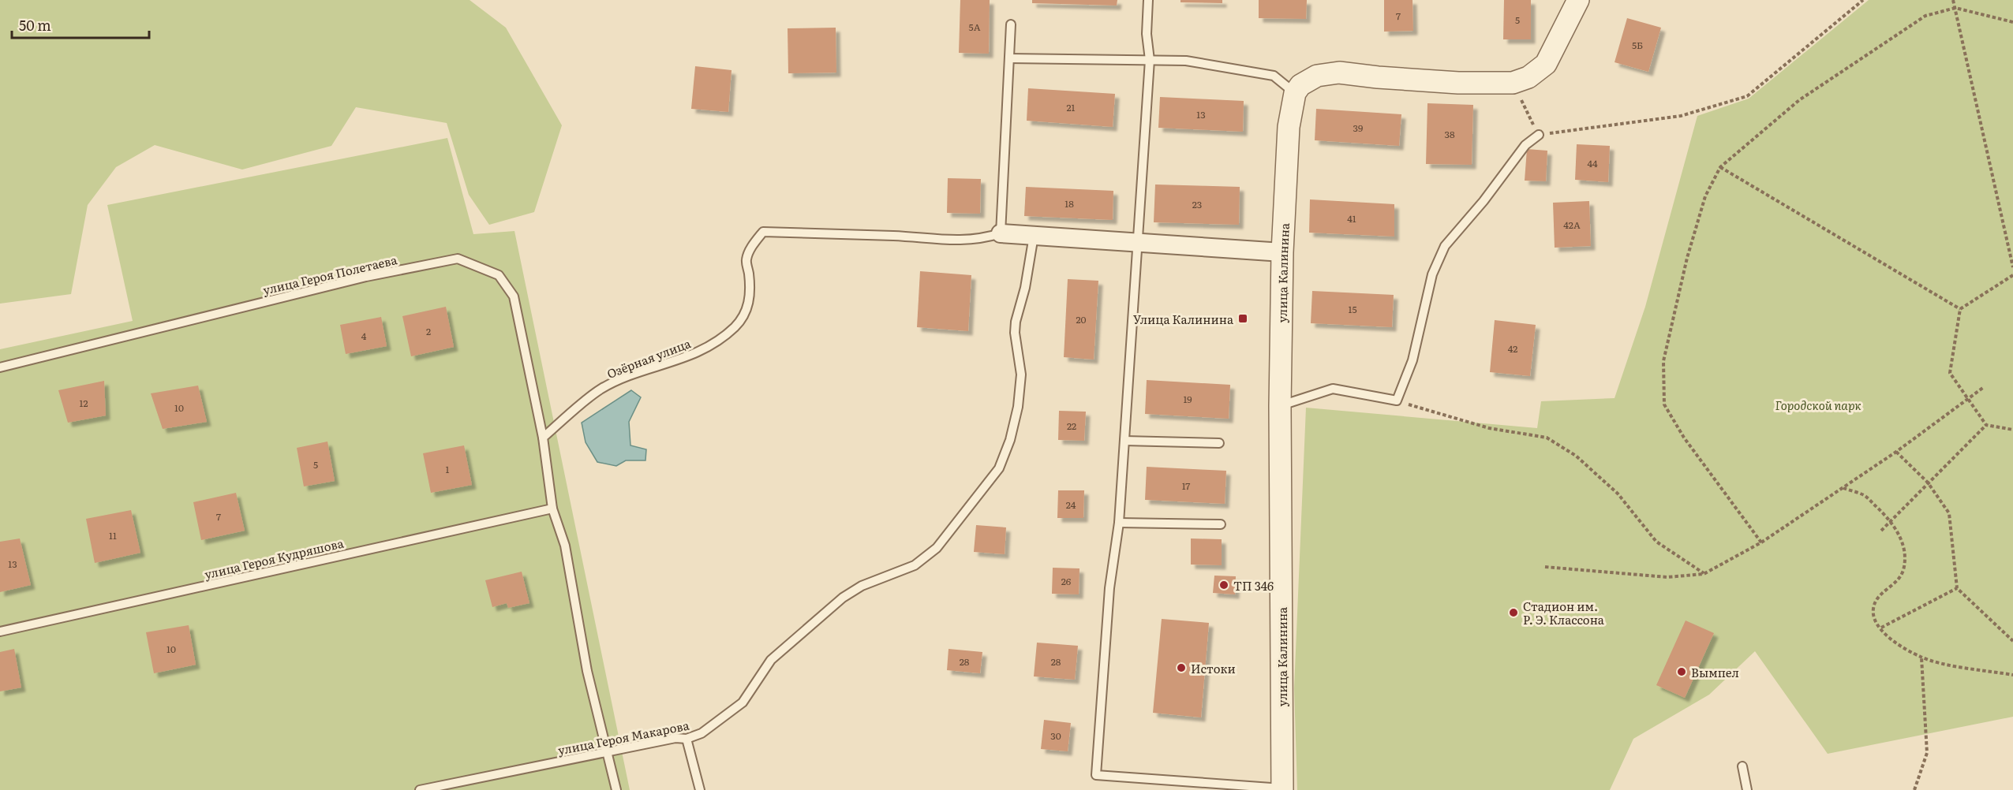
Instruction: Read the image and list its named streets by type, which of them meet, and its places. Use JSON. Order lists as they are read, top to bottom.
{
  "streets": {
    "street": ["улица Калинина"],
    "lane": [
      "улица Героя Полетаева",
      "Озёрная улица",
      "улица Героя Кудряшова",
      "улица Героя Макарова"
    ]
  },
  "crossings": [
    ["улица Героя Полетаева", "Озёрная улица"]
  ],
  "parks": ["Городской парк"],
  "places": {
    "transit": ["Улица Калинина"],
    "other": [
      "ТП 346",
      "Стадион им. Р. Э. Классона",
      "Истоки",
      "Вымпел"
    ]
  },
  "house_numbers": [
    "7",
    "5",
    "5А",
    "5Б",
    "21",
    "13",
    "39",
    "38",
    "44",
    "18",
    "23",
    "41",
    "42А",
    "15",
    "20",
    "2",
    "4",
    "42",
    "19",
    "12",
    "10",
    "22",
    "5",
    "1",
    "17",
    "24",
    "7",
    "11",
    "13",
    "26",
    "10",
    "28",
    "28",
    "30"
  ],
  "scale_bar": "50 m"
}
